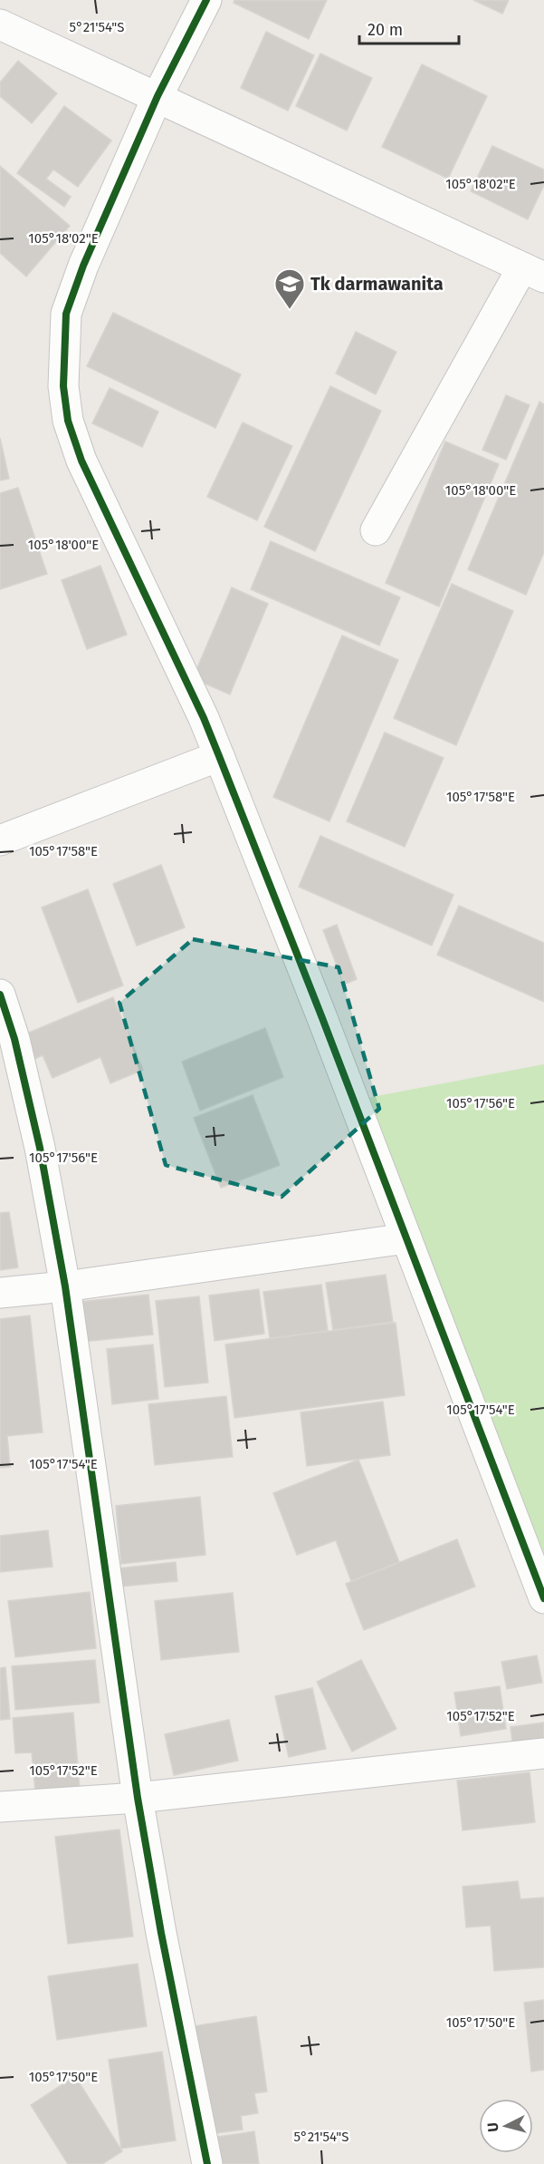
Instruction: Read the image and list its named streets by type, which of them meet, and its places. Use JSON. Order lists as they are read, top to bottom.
{
  "places": {
    "school or university": ["Tk darmawanita"]
  },
  "scale_bar": "20 m",
  "north": "left",
  "coordinates": [
    "5°21'54\"S",
    "105°18'02\"E",
    "105°18'00\"E",
    "105°17'58\"E",
    "105°17'56\"E",
    "105°17'54\"E",
    "105°17'52\"E",
    "105°17'50\"E"
  ]
}
